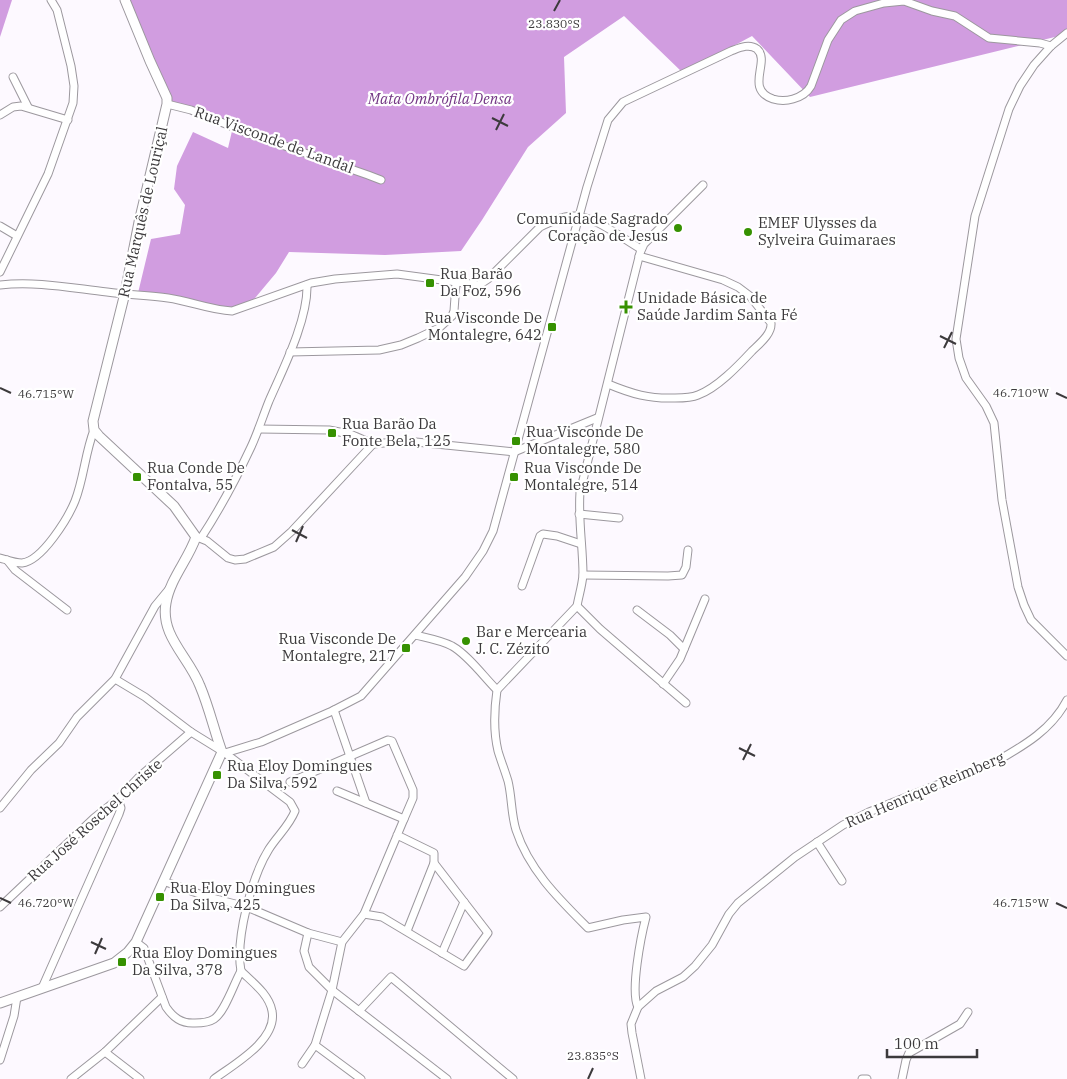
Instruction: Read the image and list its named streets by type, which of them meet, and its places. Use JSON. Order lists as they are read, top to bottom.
{
  "streets": {
    "main road": ["Rua Marquês de Louriçal"],
    "street": ["Rua Visconde de Landal", "Rua Henrique Reimberg", "Rua José Roschel Christe"]
  },
  "crossings": [
    ["Rua Visconde de Landal", "Rua Marquês de Louriçal"]
  ],
  "parks": ["Mata Ombrófila Densa"],
  "places": {
    "other": ["Comunidade Sagrado Coração de Jesus", "EMEF Ulysses da Sylveira Guimaraes", "Bar e Mercearia J. C. Zézito"],
    "transit": [
      "Rua Barão Da Foz, 596",
      "Rua Visconde De Montalegre, 642",
      "Rua Barão Da Fonte Bela, 125",
      "Rua Visconde De Montalegre, 580",
      "Rua Conde De Fontalva, 55",
      "Rua Visconde De Montalegre, 514",
      "Rua Visconde De Montalegre, 217",
      "Rua Eloy Domingues Da Silva, 592",
      "Rua Eloy Domingues Da Silva, 425",
      "Rua Eloy Domingues Da Silva, 378"
    ],
    "health": ["Unidade Básica de Saúde Jardim Santa Fé"]
  },
  "scale_bar": "100 m",
  "coordinates": [
    "23.830°S",
    "46.710°W",
    "46.715°W",
    "46.720°W",
    "23.835°S"
  ]
}
